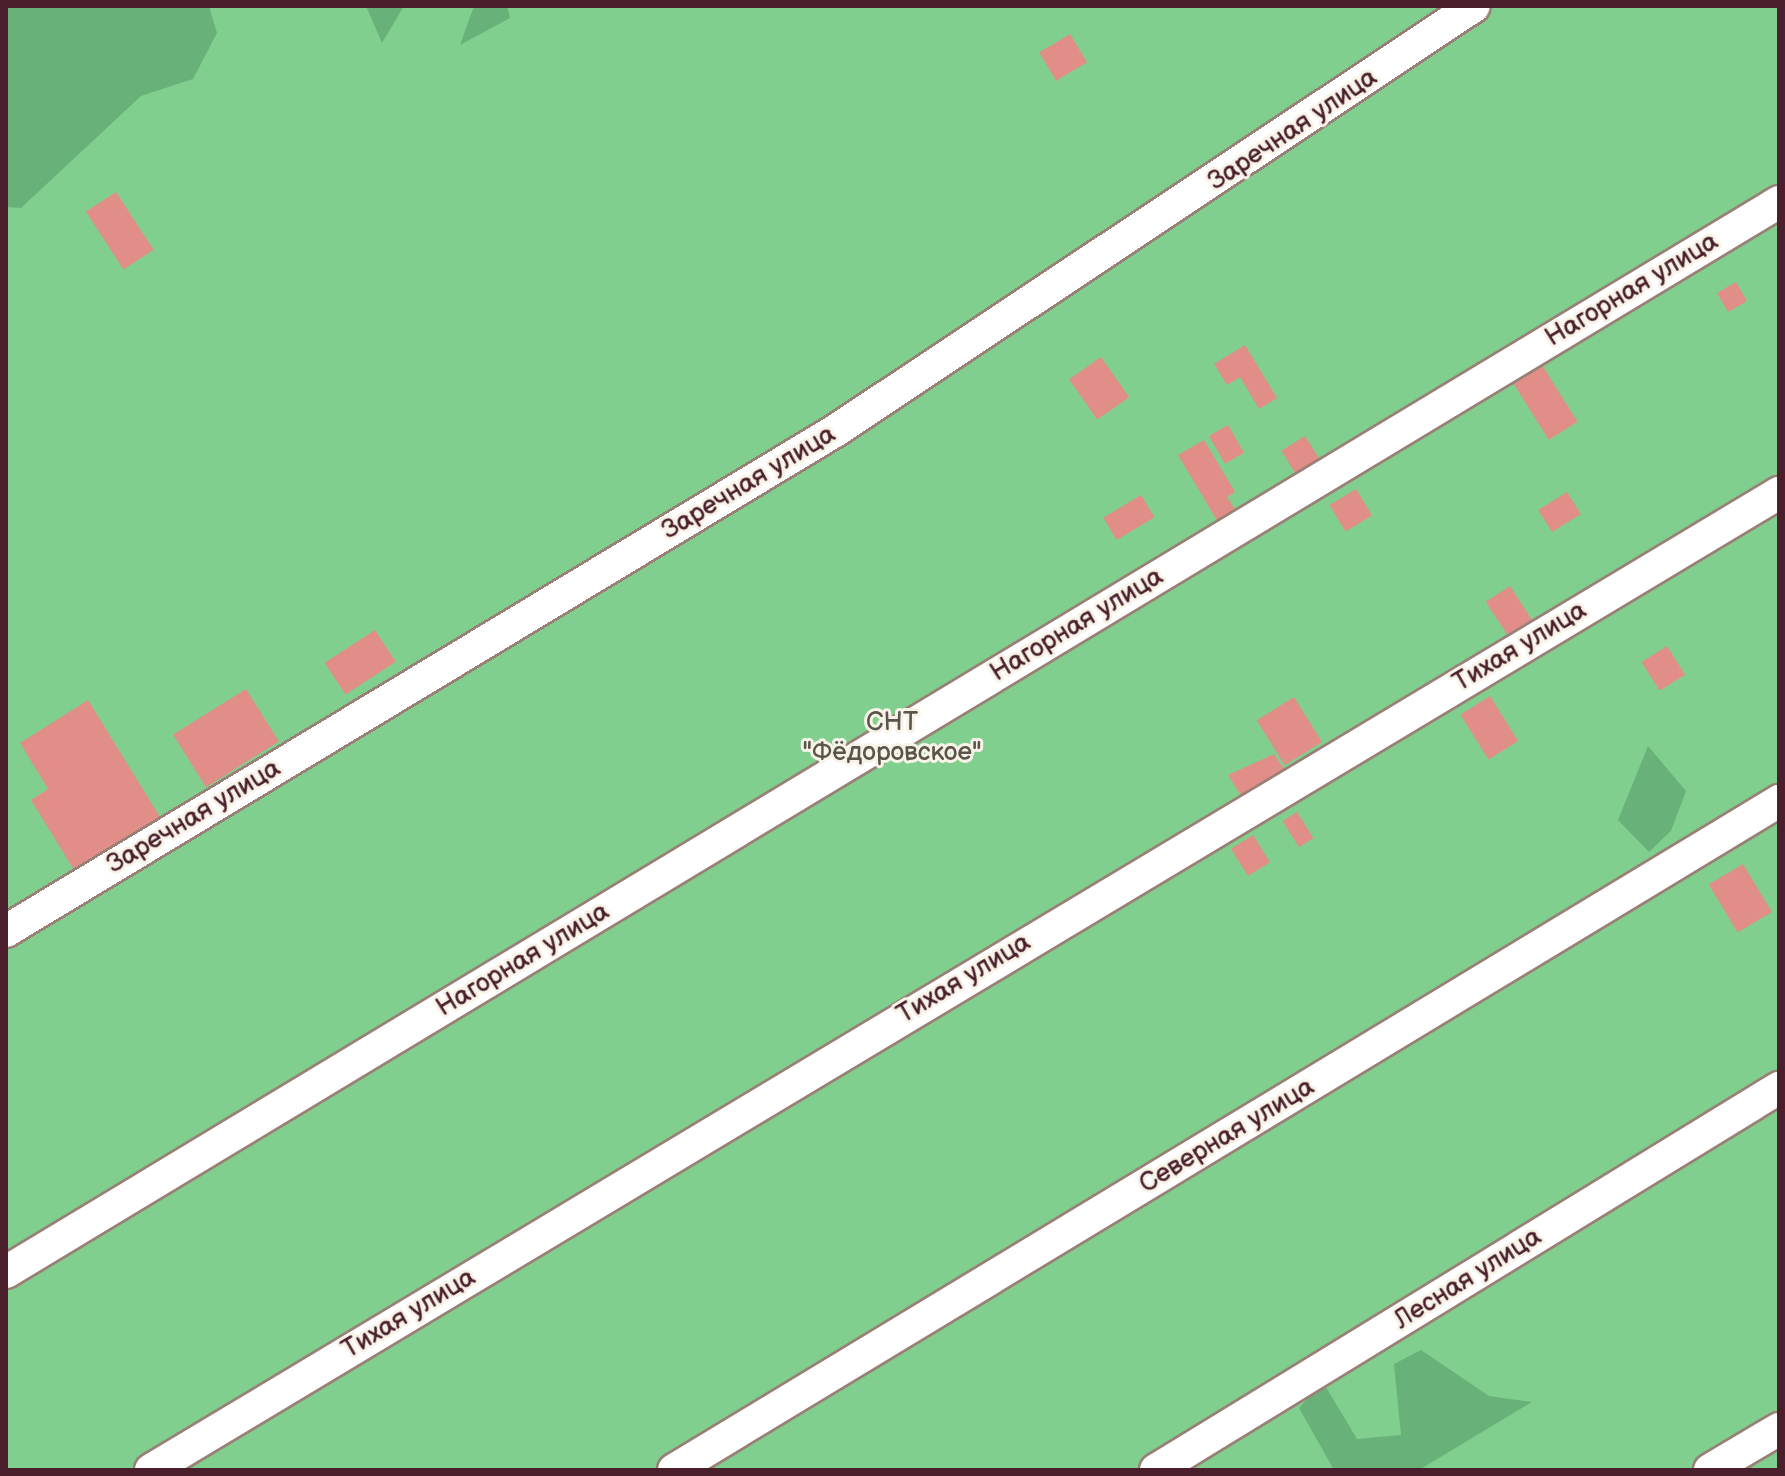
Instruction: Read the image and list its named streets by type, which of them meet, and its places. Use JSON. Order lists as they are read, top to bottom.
{
  "streets": {
    "street": [
      "Заречная улица",
      "Нагорная улица",
      "Тихая улица",
      "Северная улица",
      "Лесная улица"
    ]
  },
  "parks": ["СНТ \"Фёдоровское\""]
}
